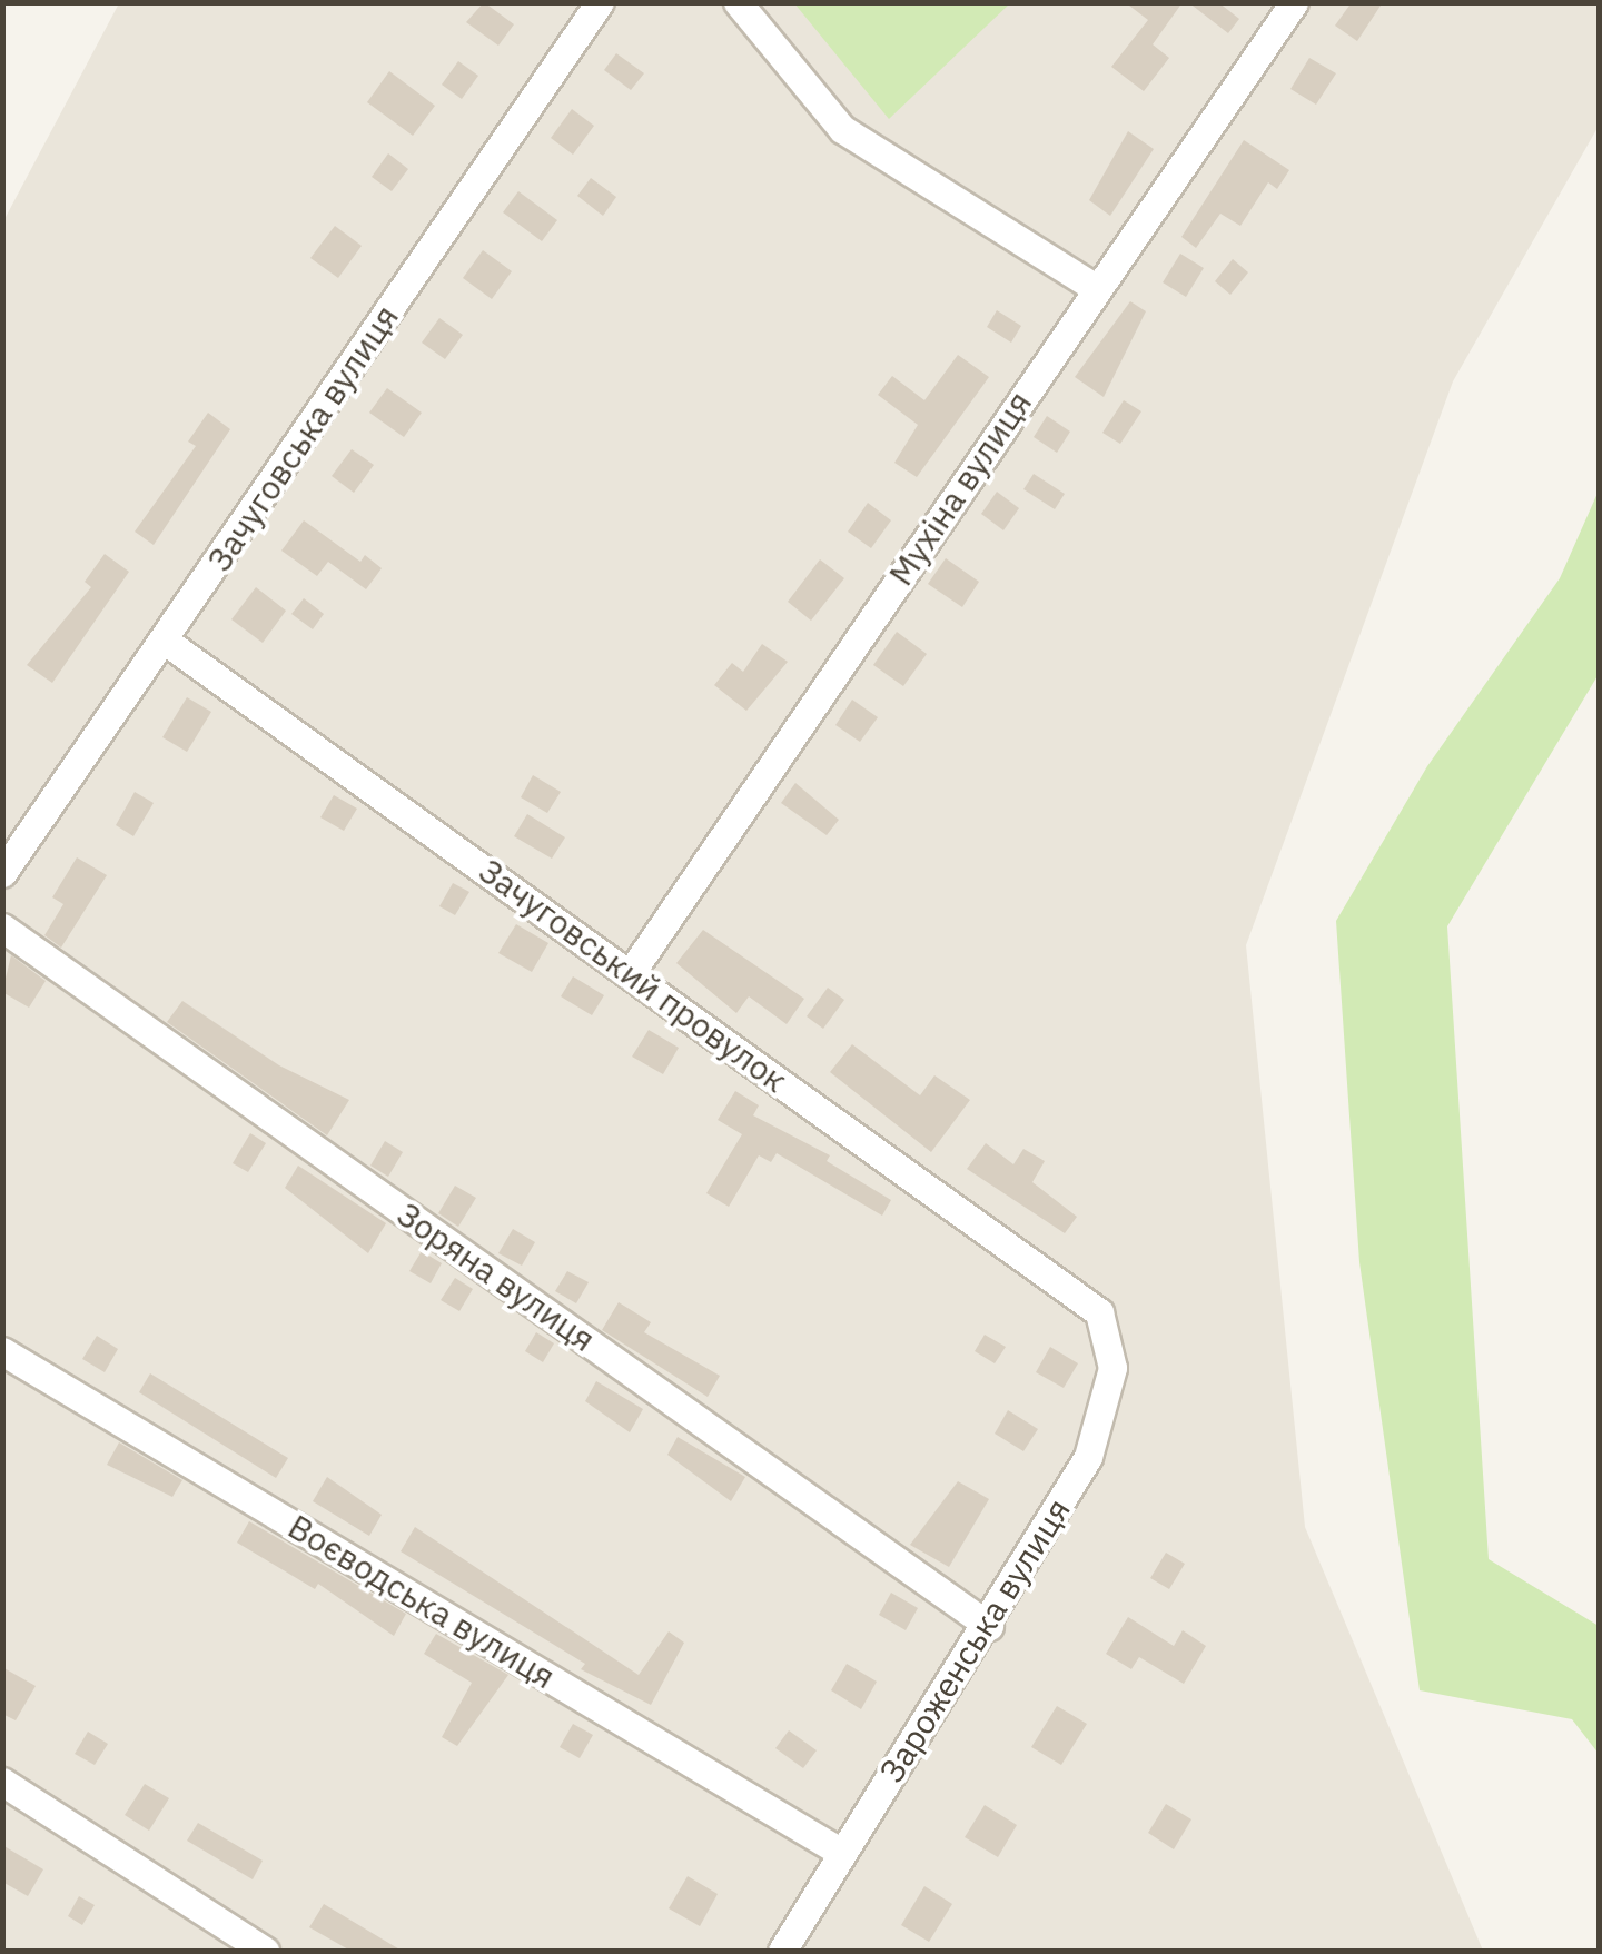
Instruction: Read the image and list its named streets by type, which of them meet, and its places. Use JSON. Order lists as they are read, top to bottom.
{
  "streets": {
    "street": [
      "Зачуговська вулиця",
      "Мухіна вулиця",
      "Зачуговський провулок",
      "Зоряна вулиця",
      "Воєводська вулиця",
      "Зароженська вулиця"
    ]
  },
  "crossings": [
    ["Зачуговська вулиця", "Зачуговський провулок"],
    ["Мухіна вулиця", "Зачуговський провулок"],
    ["Зачуговський провулок", "Зароженська вулиця"],
    ["Зоряна вулиця", "Зароженська вулиця"],
    ["Воєводська вулиця", "Зароженська вулиця"]
  ]
}
